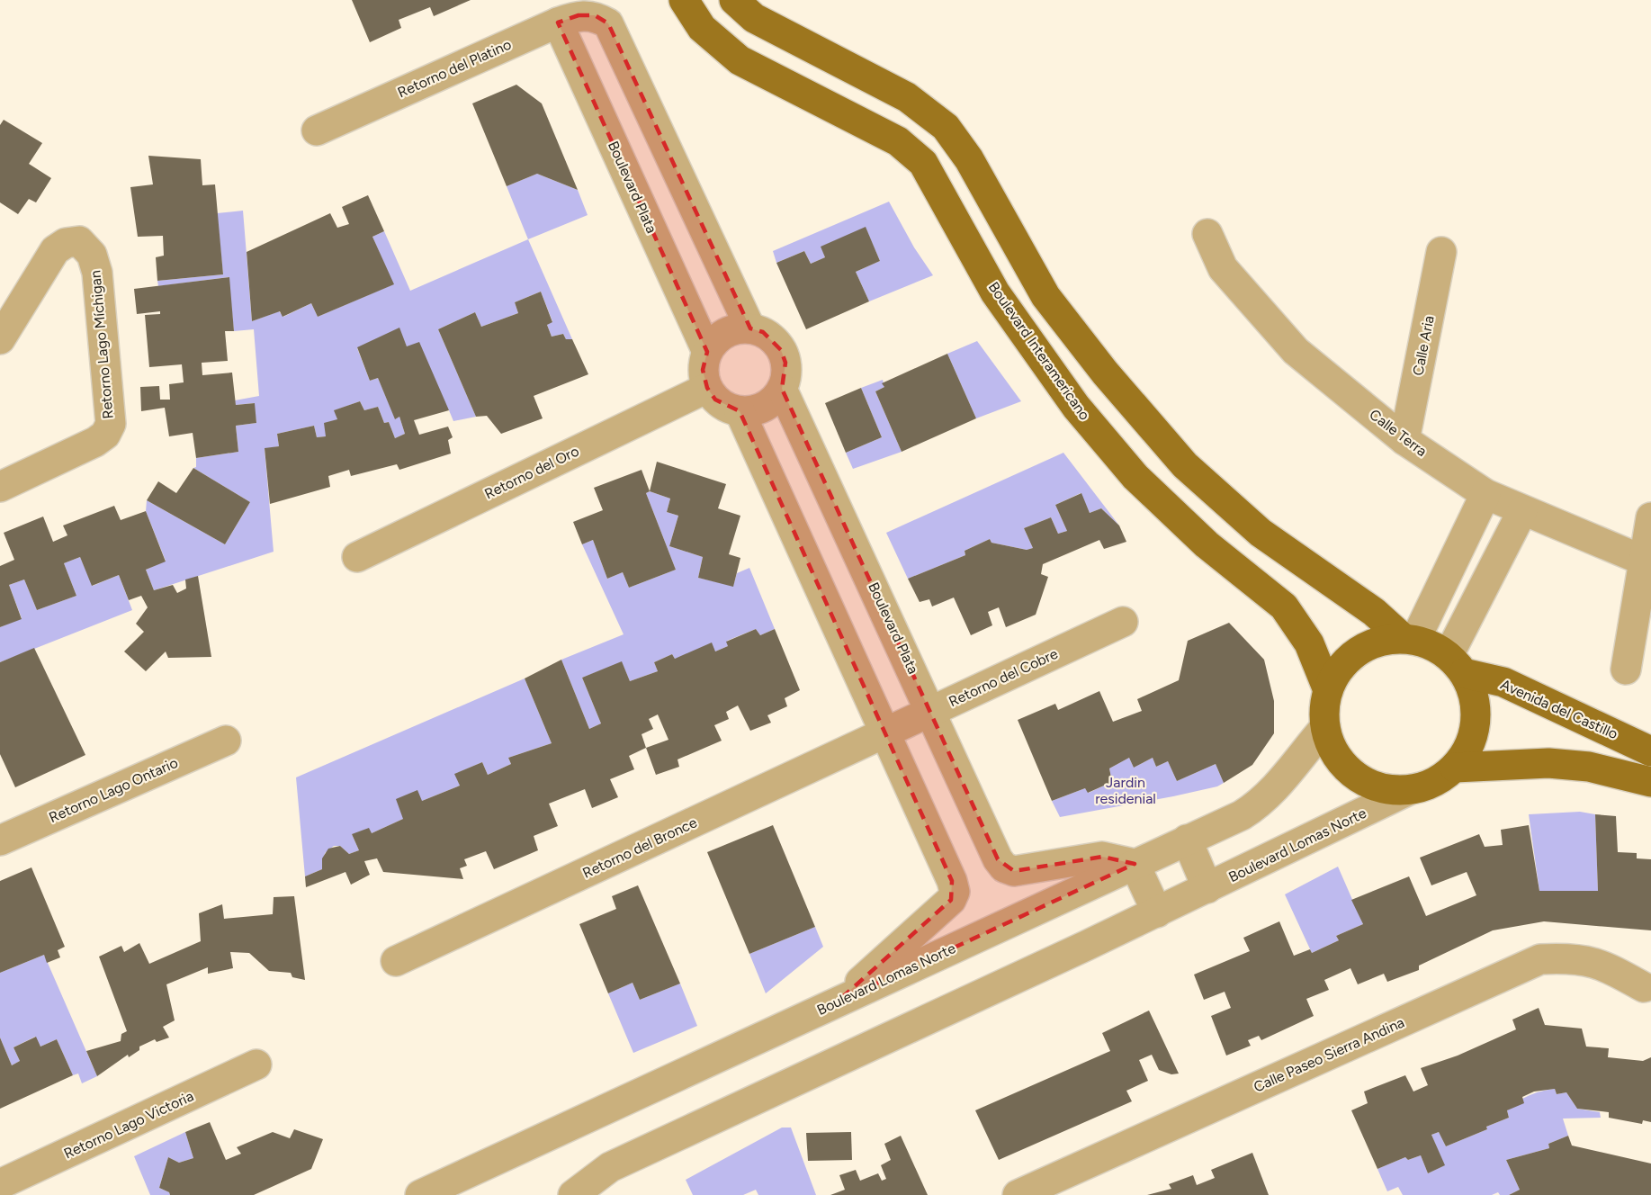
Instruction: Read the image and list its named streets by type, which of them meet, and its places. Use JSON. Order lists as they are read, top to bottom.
{
  "streets": {
    "main road": ["Boulevard Interamericano", "Avenida del Castillo"],
    "street": [
      "Retorno del Platino",
      "Boulevard Plata",
      "Retorno Lago Míchigan",
      "Calle Aria",
      "Calle Terra",
      "Retorno del Oro",
      "Retorno del Cobre",
      "Retorno Lago Ontario",
      "Boulevard Lomas Norte",
      "Retorno del Bronce",
      "Calle Paseo Sierra Andina",
      "Retorno Lago Victoria"
    ]
  },
  "crossings": [
    ["Retorno del Platino", "Boulevard Plata"],
    ["Retorno del Platino", "Retorno del Oro"],
    ["Boulevard Plata", "Retorno del Oro"],
    ["Boulevard Plata", "Retorno del Cobre"],
    ["Boulevard Plata", "Boulevard Lomas Norte"],
    ["Calle Aria", "Calle Terra"],
    ["Boulevard Interamericano", "Avenida del Castillo"],
    ["Boulevard Interamericano", "Boulevard Lomas Norte"],
    ["Retorno del Cobre", "Retorno del Bronce"],
    ["Avenida del Castillo", "Boulevard Lomas Norte"]
  ],
  "parks": ["Jardin residenial"]
}
